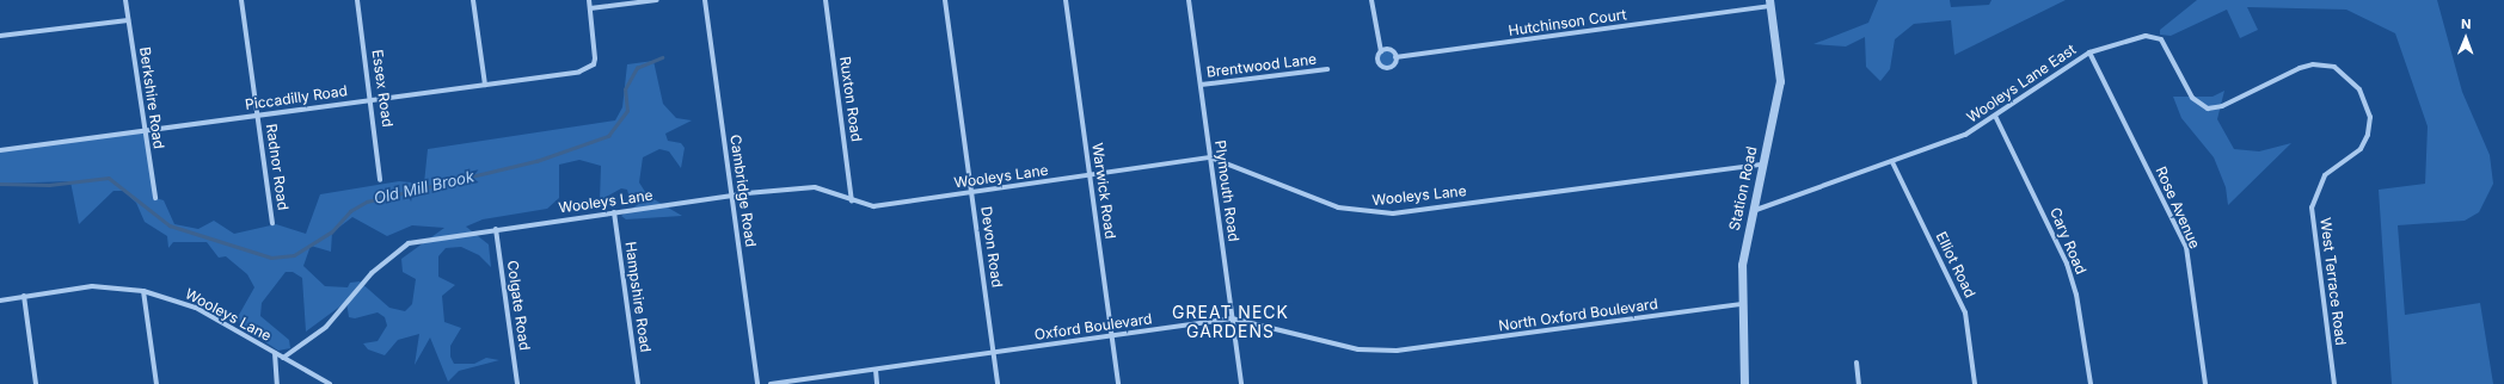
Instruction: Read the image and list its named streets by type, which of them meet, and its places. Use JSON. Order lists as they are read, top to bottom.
{
  "streets": {
    "street": [
      "Hutchinson Court",
      "Brentwood Lane",
      "Wooleys Lane East",
      "Essex Road",
      "Berkshire Road",
      "Piccadilly Road",
      "Ruxton Road",
      "Radnor Road",
      "Wooleys Lane",
      "Station Road",
      "Cambridge Road",
      "Warwick Road",
      "Plymouth Road",
      "Rose Avenue",
      "Cary Road",
      "Devon Road",
      "Elliot Road",
      "West Terrace Road",
      "Hampshire Road",
      "Colgate Road",
      "North Oxford Boulevard",
      "Oxford Boulevard"
    ]
  },
  "crossings": [
    ["Hutchinson Court", "Station Road"],
    ["Brentwood Lane", "Plymouth Road"],
    ["Wooleys Lane East", "Station Road"],
    ["Wooleys Lane East", "Rose Avenue"],
    ["Wooleys Lane East", "Cary Road"],
    ["Wooleys Lane East", "Elliot Road"],
    ["Wooleys Lane East", "West Terrace Road"],
    ["Essex Road", "Piccadilly Road"],
    ["Berkshire Road", "Piccadilly Road"],
    ["Piccadilly Road", "Radnor Road"],
    ["Ruxton Road", "Wooleys Lane"],
    ["Wooleys Lane", "Station Road"],
    ["Wooleys Lane", "Cambridge Road"],
    ["Wooleys Lane", "Warwick Road"],
    ["Wooleys Lane", "Plymouth Road"],
    ["Wooleys Lane", "Devon Road"],
    ["Wooleys Lane", "Hampshire Road"],
    ["Wooleys Lane", "Colgate Road"],
    ["Station Road", "North Oxford Boulevard"],
    ["Warwick Road", "Oxford Boulevard"],
    ["Plymouth Road", "Oxford Boulevard"],
    ["Devon Road", "Oxford Boulevard"],
    ["North Oxford Boulevard", "Oxford Boulevard"]
  ],
  "districts": ["GREAT NECK GARDENS"],
  "water": ["Old Mill Brook"],
  "north": "top"
}
